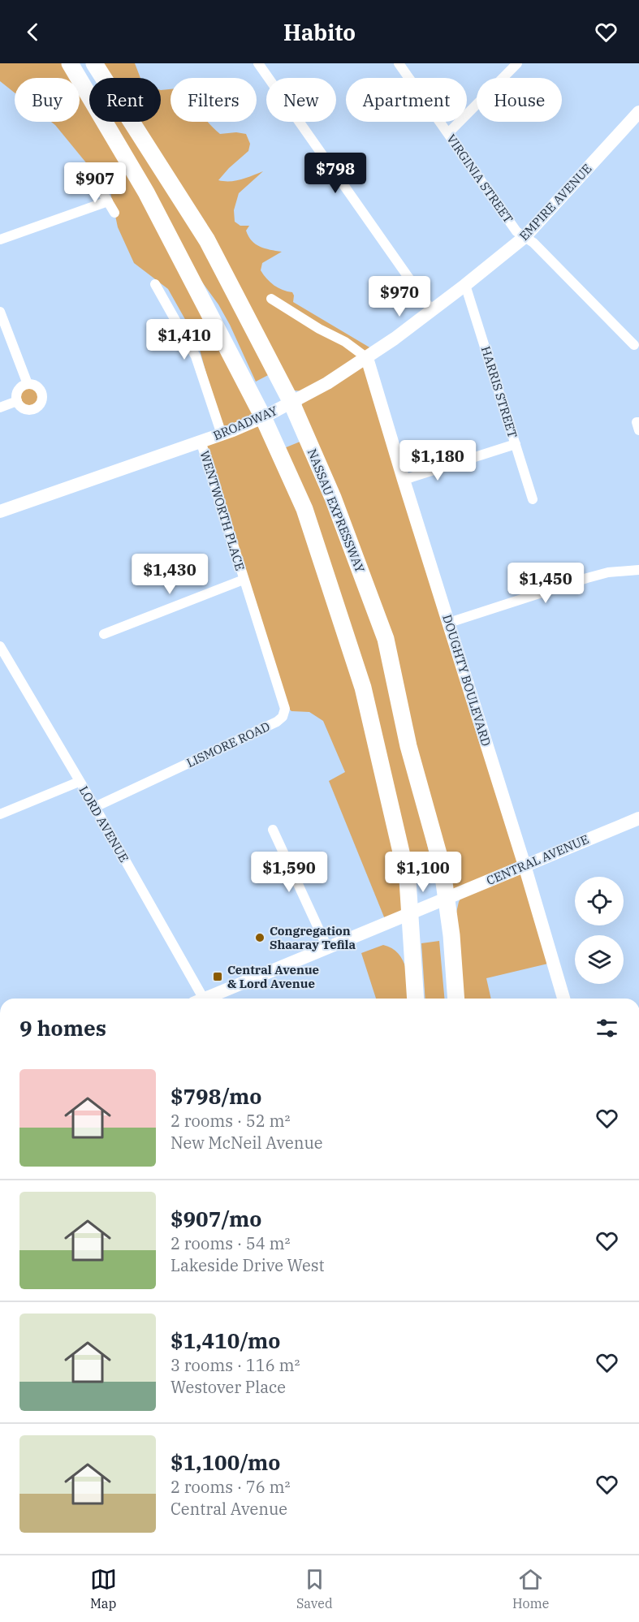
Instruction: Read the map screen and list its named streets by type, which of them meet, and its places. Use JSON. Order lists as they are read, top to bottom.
{
  "streets": {
    "highway": ["NASSAU EXPRESSWAY"],
    "main road": [
      "EMPIRE AVENUE",
      "BROADWAY",
      "DOUGHTY BOULEVARD",
      "CENTRAL AVENUE"
    ],
    "street": [
      "VIRGINIA STREET",
      "HARRIS STREET",
      "WENTWORTH PLACE",
      "LISMORE ROAD",
      "LORD AVENUE"
    ]
  },
  "crossings": [
    ["VIRGINIA STREET", "EMPIRE AVENUE"],
    ["EMPIRE AVENUE", "HARRIS STREET"],
    ["EMPIRE AVENUE", "BROADWAY"],
    ["HARRIS STREET", "BROADWAY"],
    ["BROADWAY", "WENTWORTH PLACE"],
    ["BROADWAY", "NASSAU EXPRESSWAY"],
    ["BROADWAY", "DOUGHTY BOULEVARD"],
    ["WENTWORTH PLACE", "LISMORE ROAD"],
    ["NASSAU EXPRESSWAY", "CENTRAL AVENUE"],
    ["DOUGHTY BOULEVARD", "CENTRAL AVENUE"],
    ["LISMORE ROAD", "LORD AVENUE"]
  ],
  "places": {
    "other": ["Congregation Shaaray Tefila"],
    "transit": ["Central Avenue & Lord Avenue"]
  },
  "page": {
    "header": "Habito",
    "chip": [
      "Buy",
      "Rent",
      "Filters",
      "New",
      "Apartment",
      "House"
    ],
    "price": [
      "$798",
      "$907",
      "$970",
      "$1,410",
      "$1,180",
      "$1,430",
      "$1,450",
      "$1,590",
      "$1,100"
    ],
    "heading": "9 homes",
    "list": [
      {
        "name": "$798/mo",
        "note": "2 rooms · 52 m² · New McNeil Avenue"
      },
      {
        "name": "$907/mo",
        "note": "2 rooms · 54 m² · Lakeside Drive West"
      },
      {
        "name": "$1,410/mo",
        "note": "3 rooms · 116 m² · Westover Place"
      },
      {
        "name": "$1,100/mo",
        "note": "2 rooms · 76 m² · Central Avenue"
      }
    ],
    "tabs": ["Map", "Saved", "Home"]
  }
}
